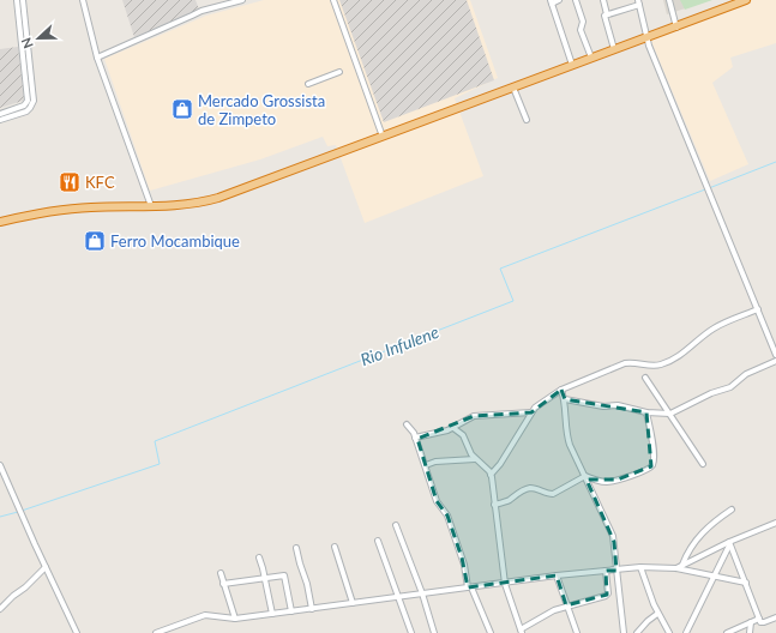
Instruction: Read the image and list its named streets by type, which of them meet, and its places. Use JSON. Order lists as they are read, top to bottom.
{
  "water": ["Rio Infulene"],
  "places": {
    "shop": ["Mercado Grossista de Zimpeto", "Ferro Mocambique"],
    "restaurant": ["KFC"]
  },
  "north": "left"
}
